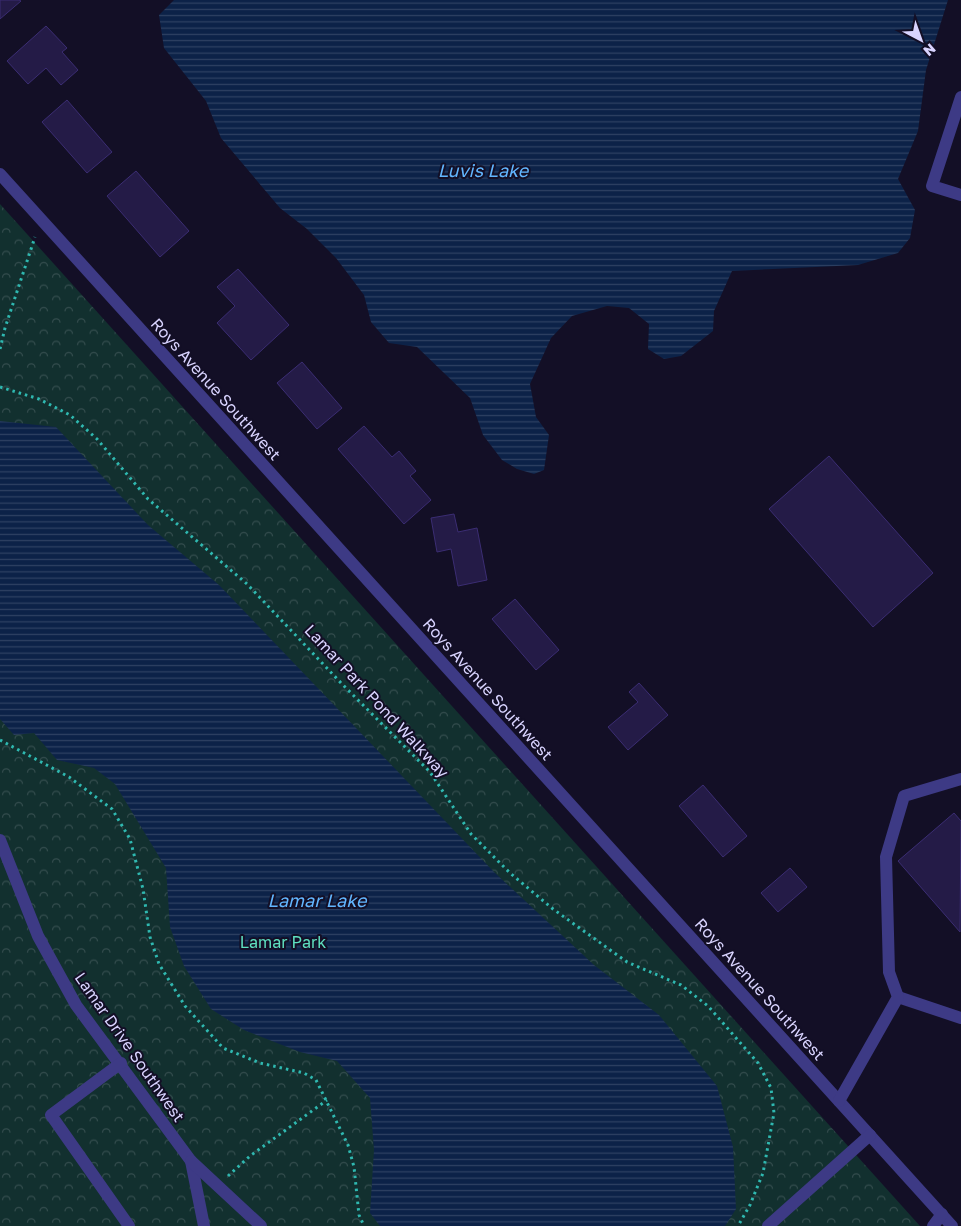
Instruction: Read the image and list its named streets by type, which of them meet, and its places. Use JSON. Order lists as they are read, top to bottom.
{
  "streets": {
    "street": ["Roys Avenue Southwest", "Lamar Drive Southwest"],
    "path": ["Lamar Park Pond Walkway"]
  },
  "water": ["Luvis Lake", "Lamar Lake"],
  "parks": ["Lamar Park"],
  "north": "bottom right"
}
